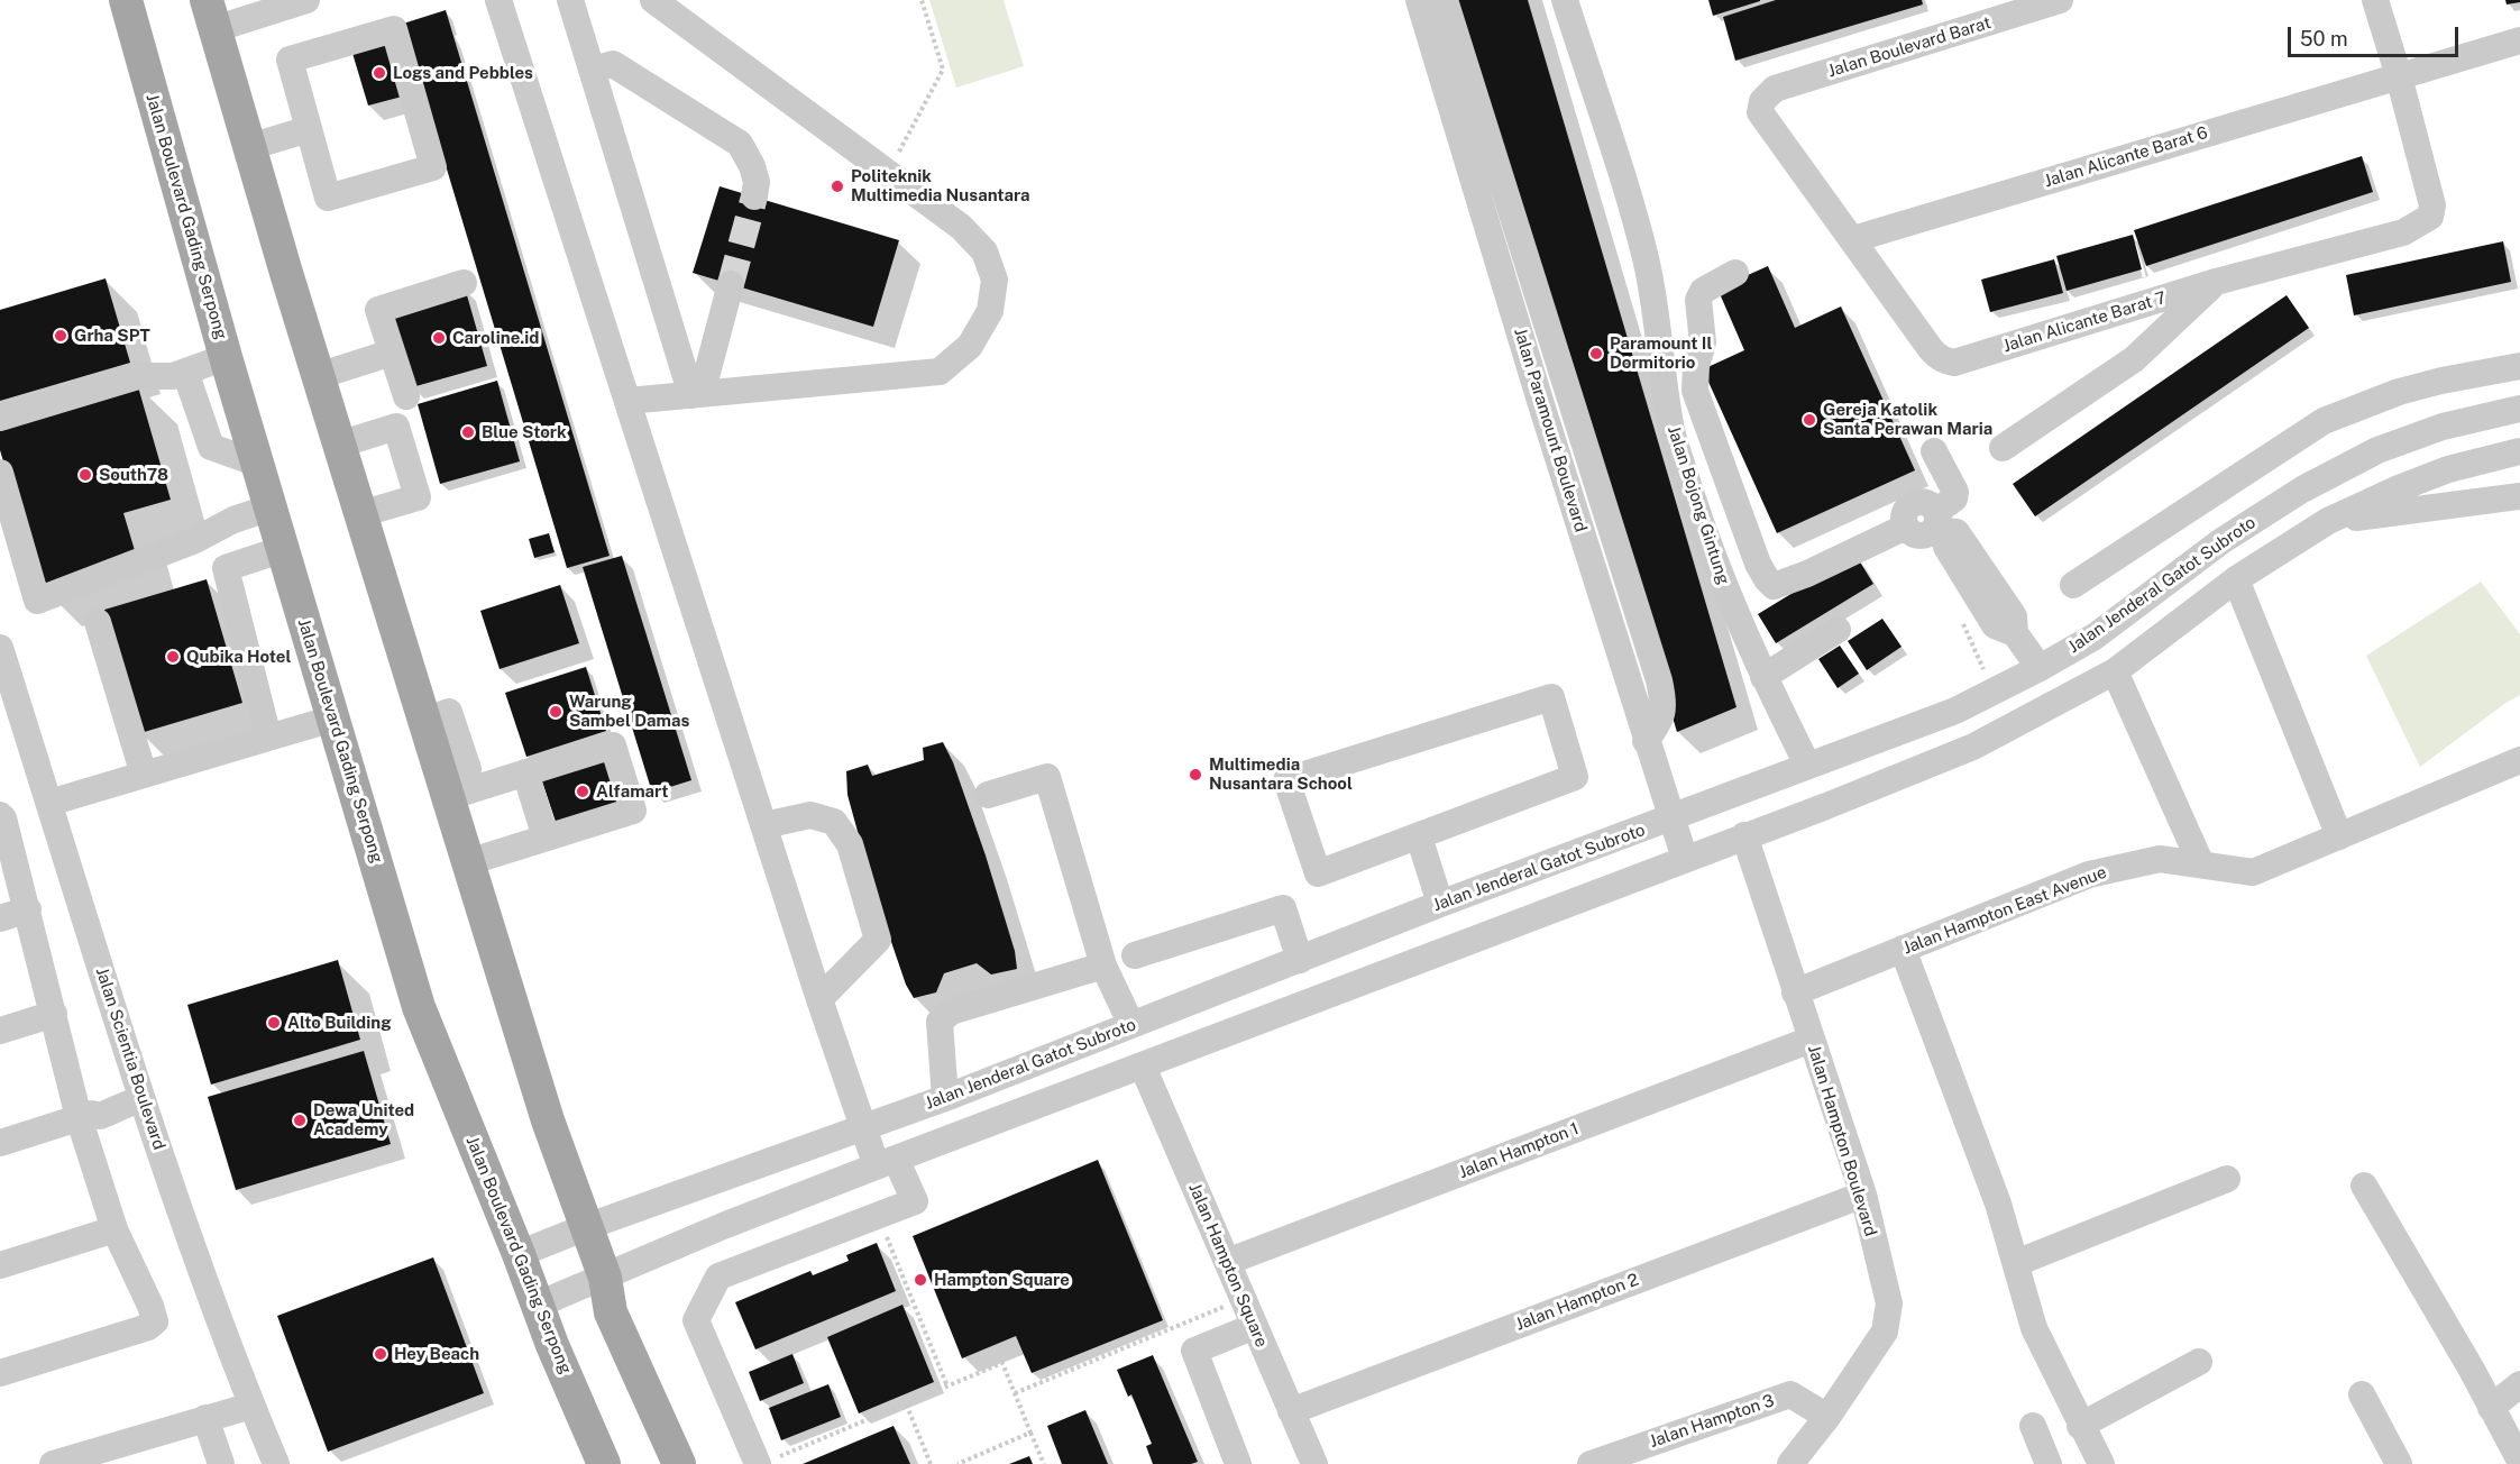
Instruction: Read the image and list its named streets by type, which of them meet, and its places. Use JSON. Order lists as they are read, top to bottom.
{
  "streets": {
    "main road": ["Jalan Boulevard Gading Serpong"],
    "street": [
      "Jalan Boulevard Barat",
      "Jalan Alicante Barat 6",
      "Jalan Alicante Barat 7",
      "Jalan Paramount Boulevard",
      "Jalan Bojong Gintung",
      "Jalan Jenderal Gatot Subroto",
      "Jalan Hampton East Avenue",
      "Jalan Scientia Boulevard",
      "Jalan Hampton Boulevard",
      "Jalan Hampton 1",
      "Jalan Hampton Square",
      "Jalan Hampton 2",
      "Jalan Hampton 3"
    ]
  },
  "crossings": [
    ["Jalan Boulevard Barat", "Jalan Alicante Barat 6"],
    ["Jalan Boulevard Barat", "Jalan Alicante Barat 7"],
    ["Jalan Alicante Barat 6", "Jalan Alicante Barat 7"],
    ["Jalan Boulevard Gading Serpong", "Jalan Jenderal Gatot Subroto"],
    ["Jalan Paramount Boulevard", "Jalan Jenderal Gatot Subroto"],
    ["Jalan Bojong Gintung", "Jalan Jenderal Gatot Subroto"],
    ["Jalan Hampton East Avenue", "Jalan Hampton Boulevard"],
    ["Jalan Hampton Boulevard", "Jalan Hampton 1"],
    ["Jalan Hampton Boulevard", "Jalan Hampton 2"],
    ["Jalan Hampton Boulevard", "Jalan Hampton 3"],
    ["Jalan Hampton 1", "Jalan Hampton Square"],
    ["Jalan Hampton Square", "Jalan Hampton 2"]
  ],
  "places": [
    "Logs and Pebbles",
    "Politeknik Multimedia Nusantara",
    "Grha SPT",
    "Caroline.id",
    "Paramount Il Dormitorio",
    "Gereja Katolik Santa Perawan Maria",
    "Blue Stork",
    "South78",
    "Qubika Hotel",
    "Warung Sambel Damas",
    "Multimedia Nusantara School",
    "Alfamart",
    "Alto Building",
    "Dewa United Academy",
    "Hampton Square",
    "Hey Beach"
  ],
  "scale_bar": "50 m"
}
